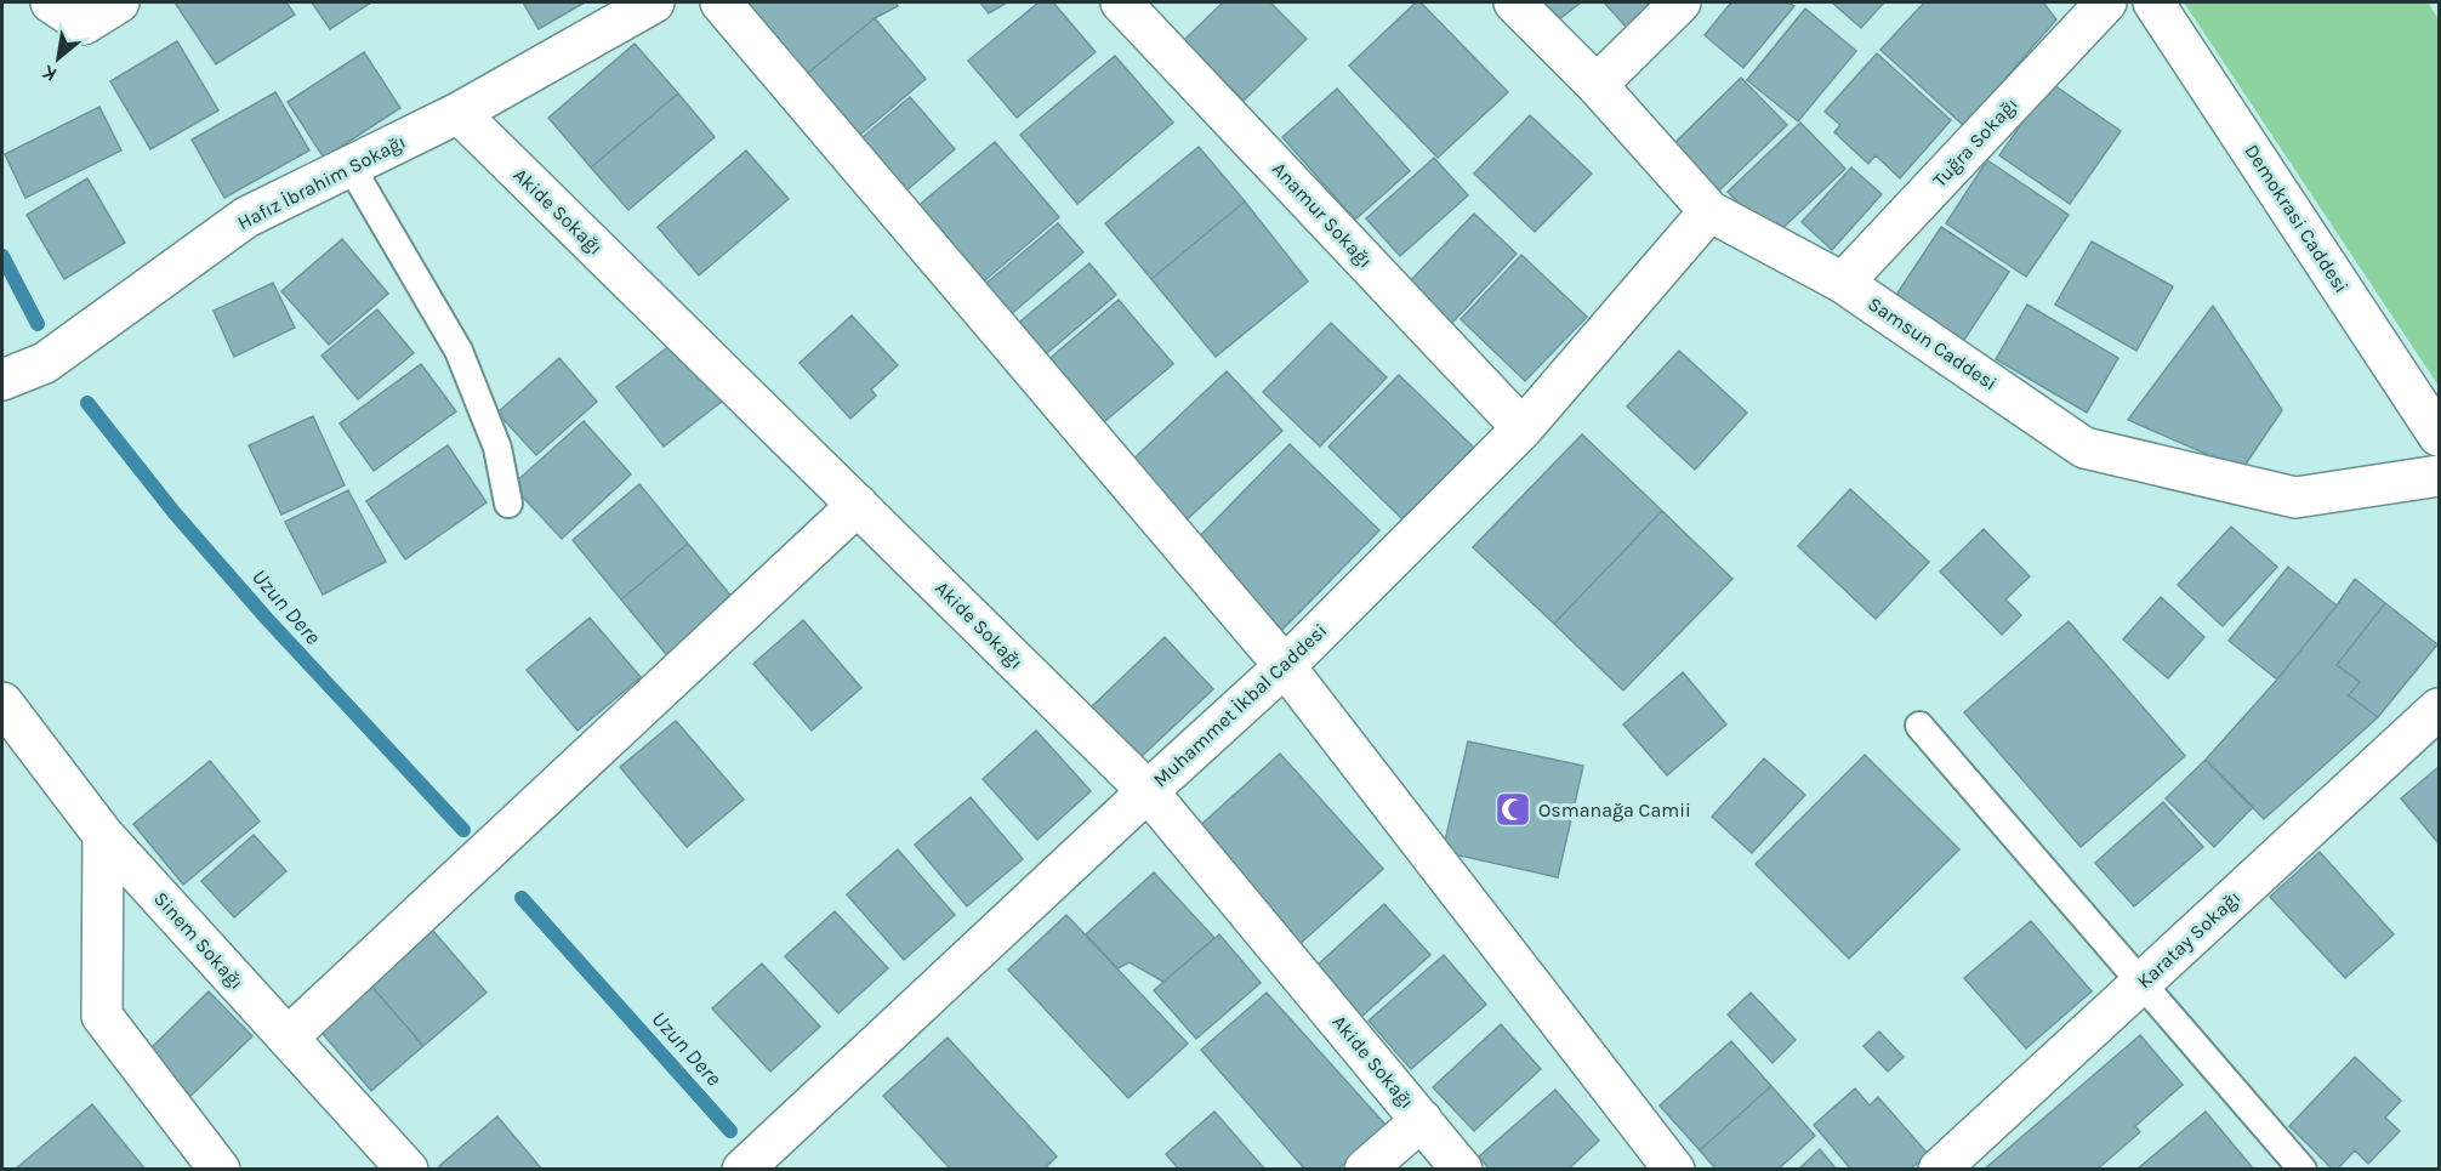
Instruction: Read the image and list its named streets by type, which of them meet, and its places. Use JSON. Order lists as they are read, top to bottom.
{
  "streets": {
    "street": [
      "Tuğra Sokağı",
      "Hafız İbrahim Sokağı",
      "Akide Sokağı",
      "Anamur Sokağı",
      "Demokrasi Caddesi",
      "Samsun Caddesi",
      "Muhammet İkbal Caddesi",
      "Karatay Sokağı",
      "Sinem Sokağı"
    ]
  },
  "crossings": [
    ["Tuğra Sokağı", "Samsun Caddesi"],
    ["Hafız İbrahim Sokağı", "Akide Sokağı"],
    ["Akide Sokağı", "Muhammet İkbal Caddesi"],
    ["Anamur Sokağı", "Muhammet İkbal Caddesi"],
    ["Samsun Caddesi", "Muhammet İkbal Caddesi"]
  ],
  "water": ["Uzun Dere"],
  "places": {
    "mosque": ["Osmanağa Camii"]
  },
  "north": "bottom left"
}
